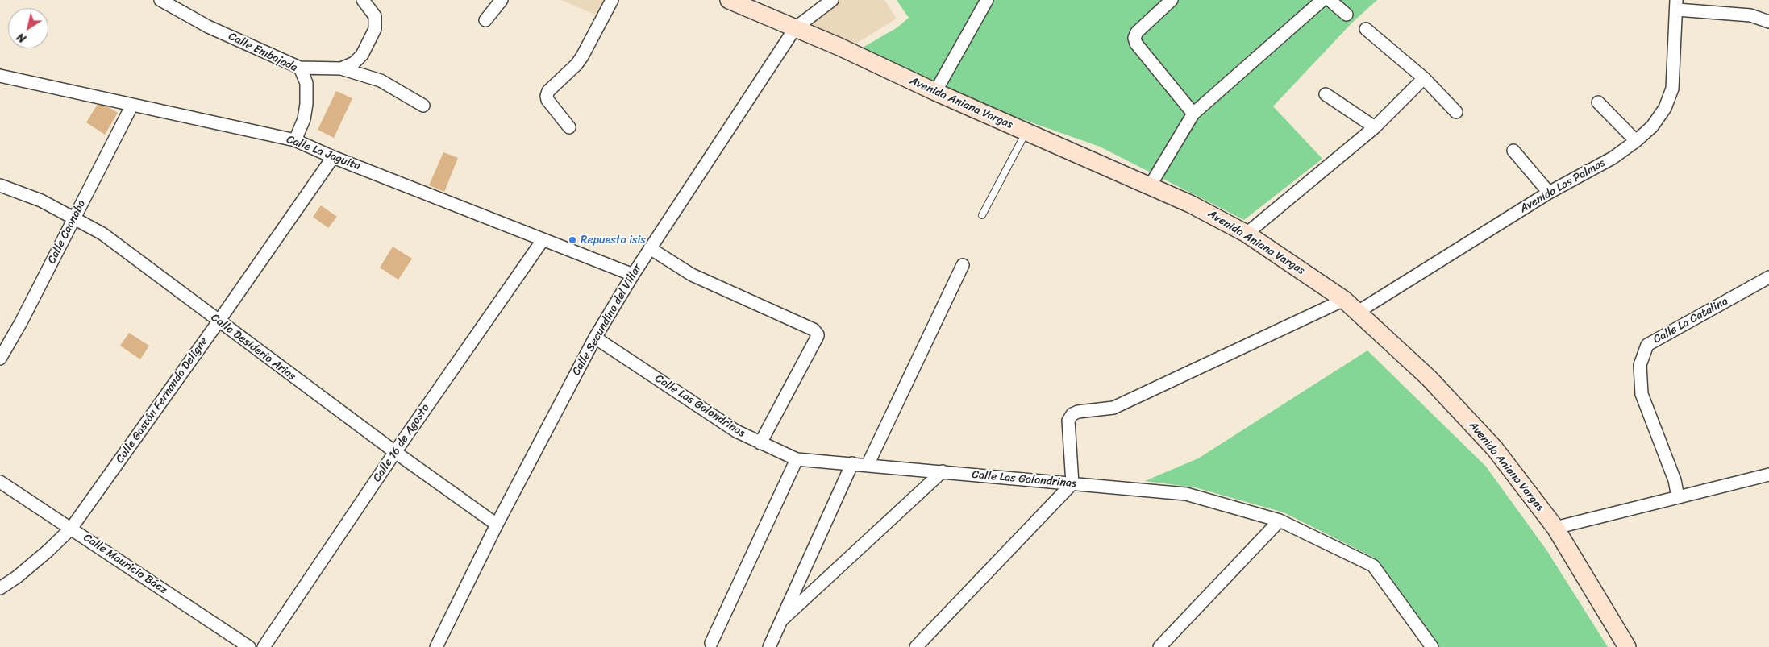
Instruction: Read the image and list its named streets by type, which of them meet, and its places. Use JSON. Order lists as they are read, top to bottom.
{
  "streets": {
    "main road": ["Avenida Aniana Vargas"],
    "street": [
      "Calle Embajada",
      "Calle La Jaguita",
      "Avenida Las Palmas",
      "Calle Caonabo",
      "Calle Secundino del Villar",
      "Calle La Catalina",
      "Calle Desiderio Arias",
      "Calle Gastón Fernando Deligne",
      "Calle Las Golondrinas",
      "Calle 16 de Agosto",
      "Calle Mauricio Báez"
    ]
  },
  "crossings": [
    ["Calle Embajada", "Calle La Jaguita"],
    ["Avenida Aniana Vargas", "Avenida Las Palmas"],
    ["Avenida Aniana Vargas", "Calle Secundino del Villar"],
    ["Calle La Jaguita", "Calle Caonabo"],
    ["Calle La Jaguita", "Calle Secundino del Villar"],
    ["Calle La Jaguita", "Calle Gastón Fernando Deligne"],
    ["Calle La Jaguita", "Calle 16 de Agosto"],
    ["Calle Caonabo", "Calle Desiderio Arias"],
    ["Calle Secundino del Villar", "Calle Desiderio Arias"],
    ["Calle Secundino del Villar", "Calle Las Golondrinas"],
    ["Calle Desiderio Arias", "Calle Gastón Fernando Deligne"],
    ["Calle Desiderio Arias", "Calle 16 de Agosto"],
    ["Calle Gastón Fernando Deligne", "Calle Mauricio Báez"]
  ],
  "places": ["Repuesto isis"],
  "north": "bottom left"
}
